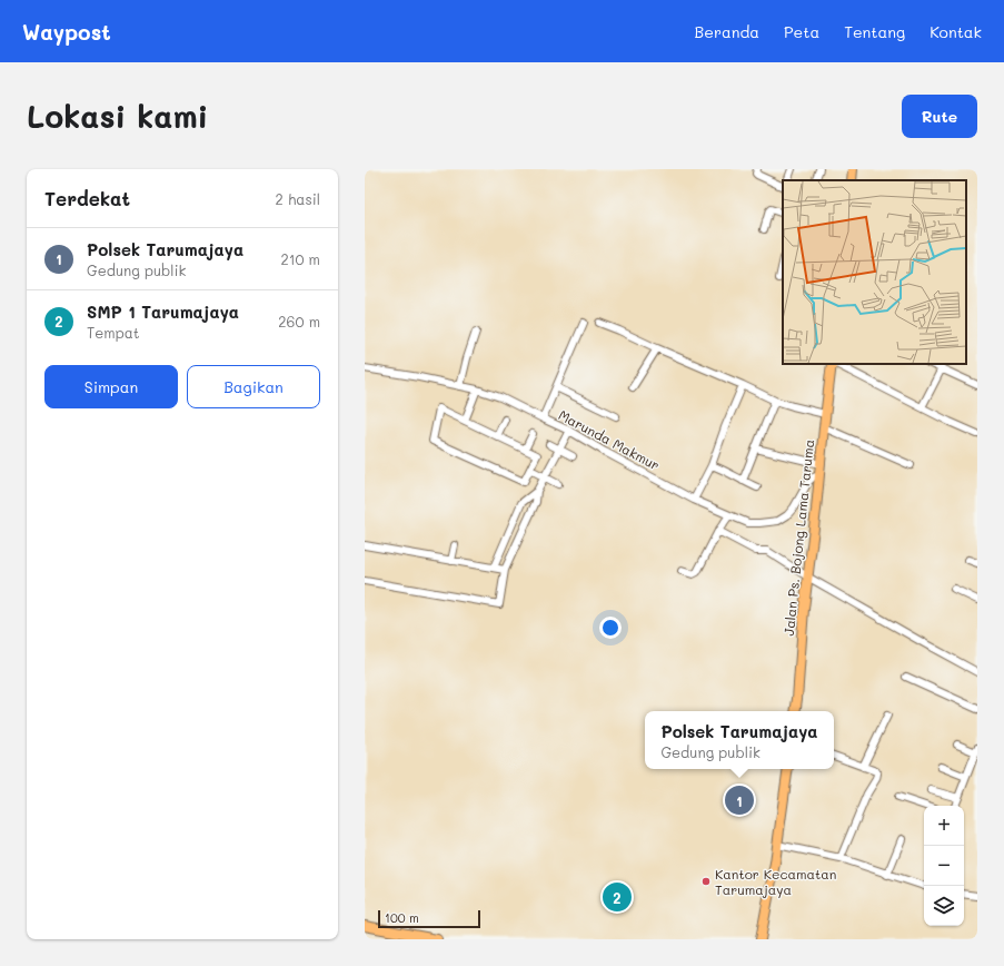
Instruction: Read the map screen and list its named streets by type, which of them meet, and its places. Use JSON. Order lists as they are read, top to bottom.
{
  "streets": {
    "main road": ["Jalan Ps. Bojong Lama Taruma"],
    "street": ["Marunda Makmur"]
  },
  "crossings": [
    ["Marunda Makmur", "Jalan Ps. Bojong Lama Taruma"]
  ],
  "places": ["Kantor Kecamatan Tarumajaya"],
  "scale_bar": "100 m",
  "page": {
    "header": "Waypost",
    "nav": [
      "Beranda",
      "Peta",
      "Tentang",
      "Kontak"
    ],
    "buttons": [
      "Rute",
      ["Simpan", "Bagikan"]
    ],
    "title": "Lokasi kami",
    "heading": ["Terdekat", "2 hasil"],
    "list": [
      {
        "mark": "1",
        "name": "Polsek Tarumajaya",
        "note": "Gedung publik",
        "value": "210 m"
      },
      {
        "mark": "2",
        "name": "SMP 1 Tarumajaya",
        "note": "Tempat",
        "value": "260 m"
      }
    ],
    "popup": ["Polsek Tarumajaya", "Gedung publik"],
    "pins": ["1", "2"],
    "map_buttons": ["+", "−"],
    "scale": "100 m"
  }
}
